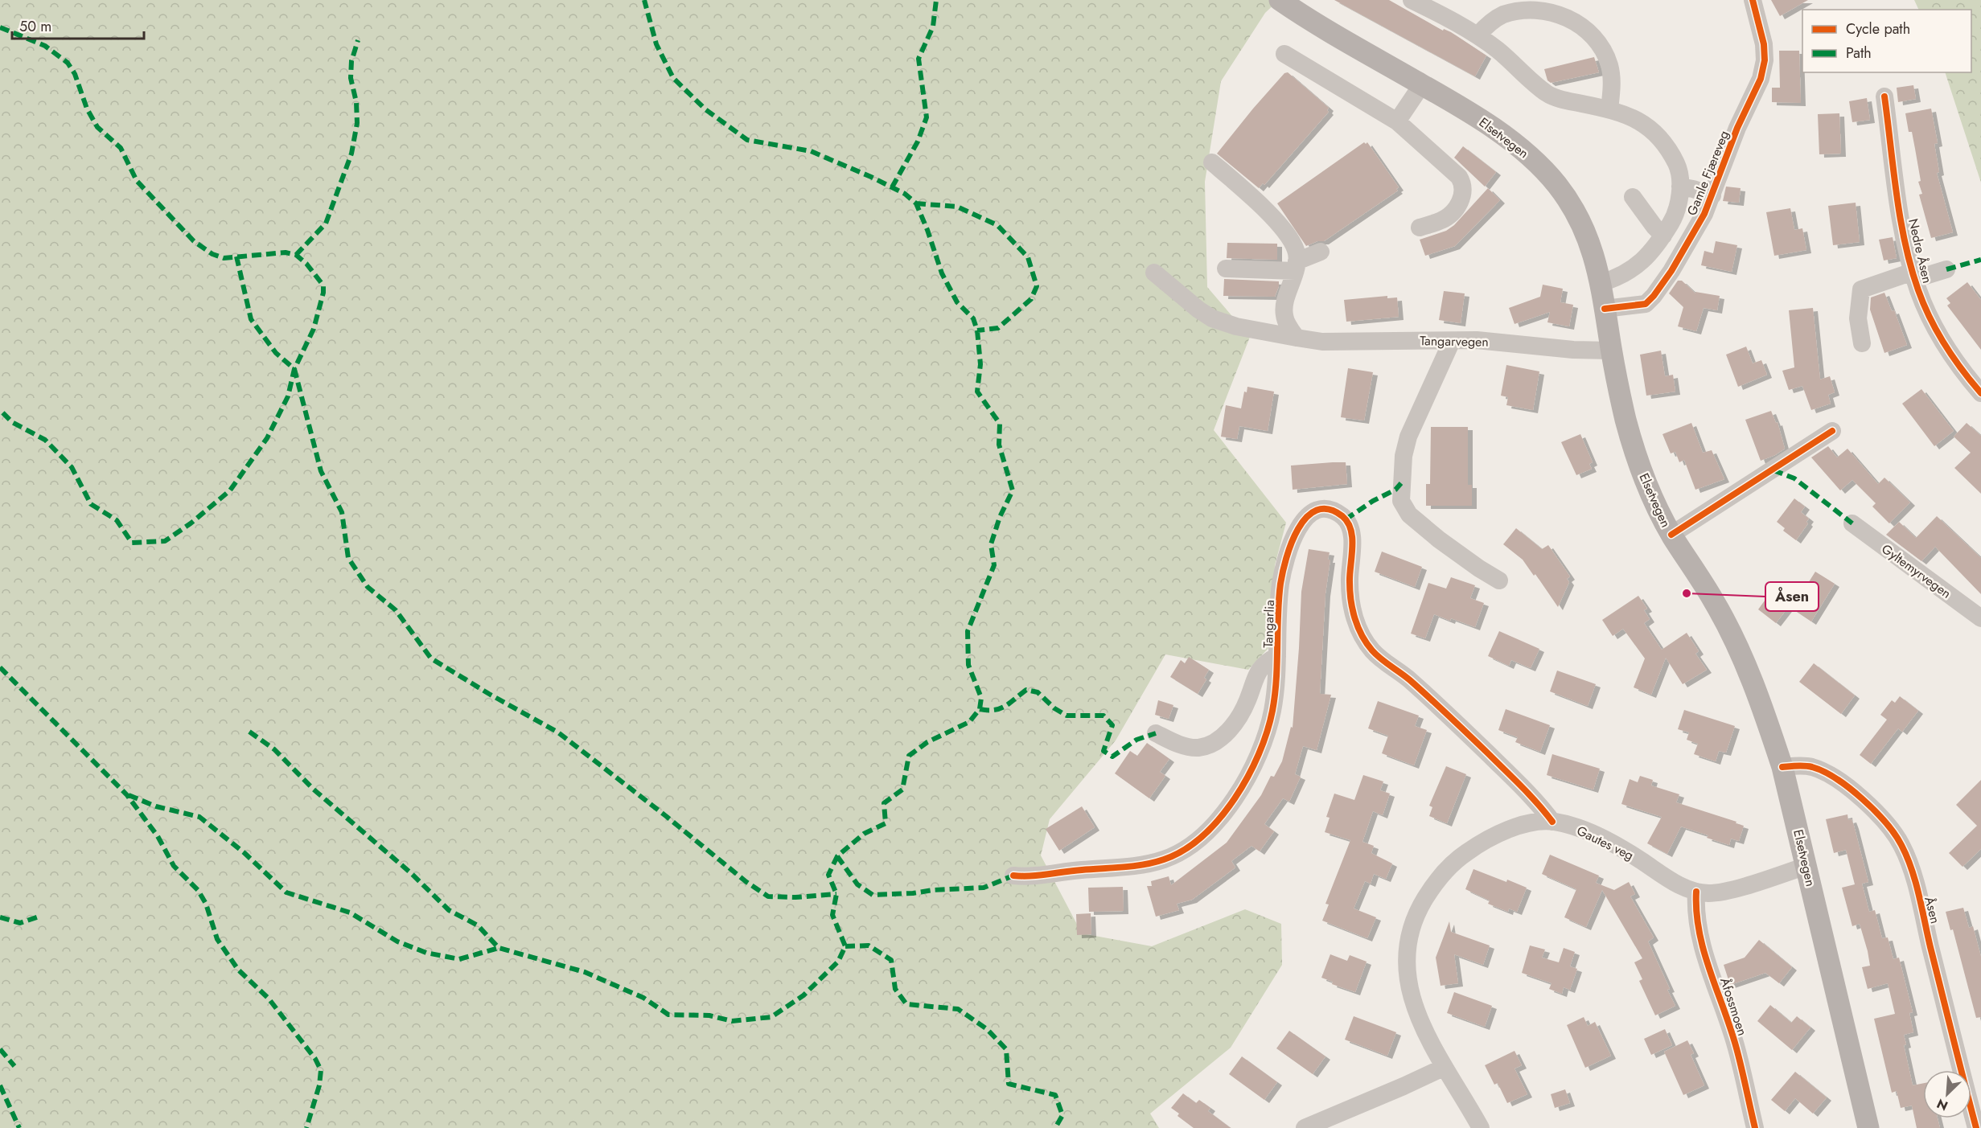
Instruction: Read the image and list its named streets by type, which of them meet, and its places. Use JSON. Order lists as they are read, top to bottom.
{
  "streets": {
    "main road": ["Elsetvegen"],
    "street": [
      "Gamle Fjæreveg",
      "Nedre Åsen",
      "Tangarvegen",
      "Gyltemyrvegen",
      "Tangarlia",
      "Gautes veg",
      "Åsen",
      "Åfossmoen"
    ]
  },
  "crossings": [
    ["Elsetvegen", "Gamle Fjæreveg"],
    ["Elsetvegen", "Tangarvegen"],
    ["Elsetvegen", "Gautes veg"],
    ["Elsetvegen", "Åsen"],
    ["Tangarlia", "Gautes veg"],
    ["Gautes veg", "Åfossmoen"]
  ],
  "places": ["Åsen"],
  "legend": ["Cycle path", "Path"],
  "scale_bar": "50 m",
  "north": "bottom left"
}
